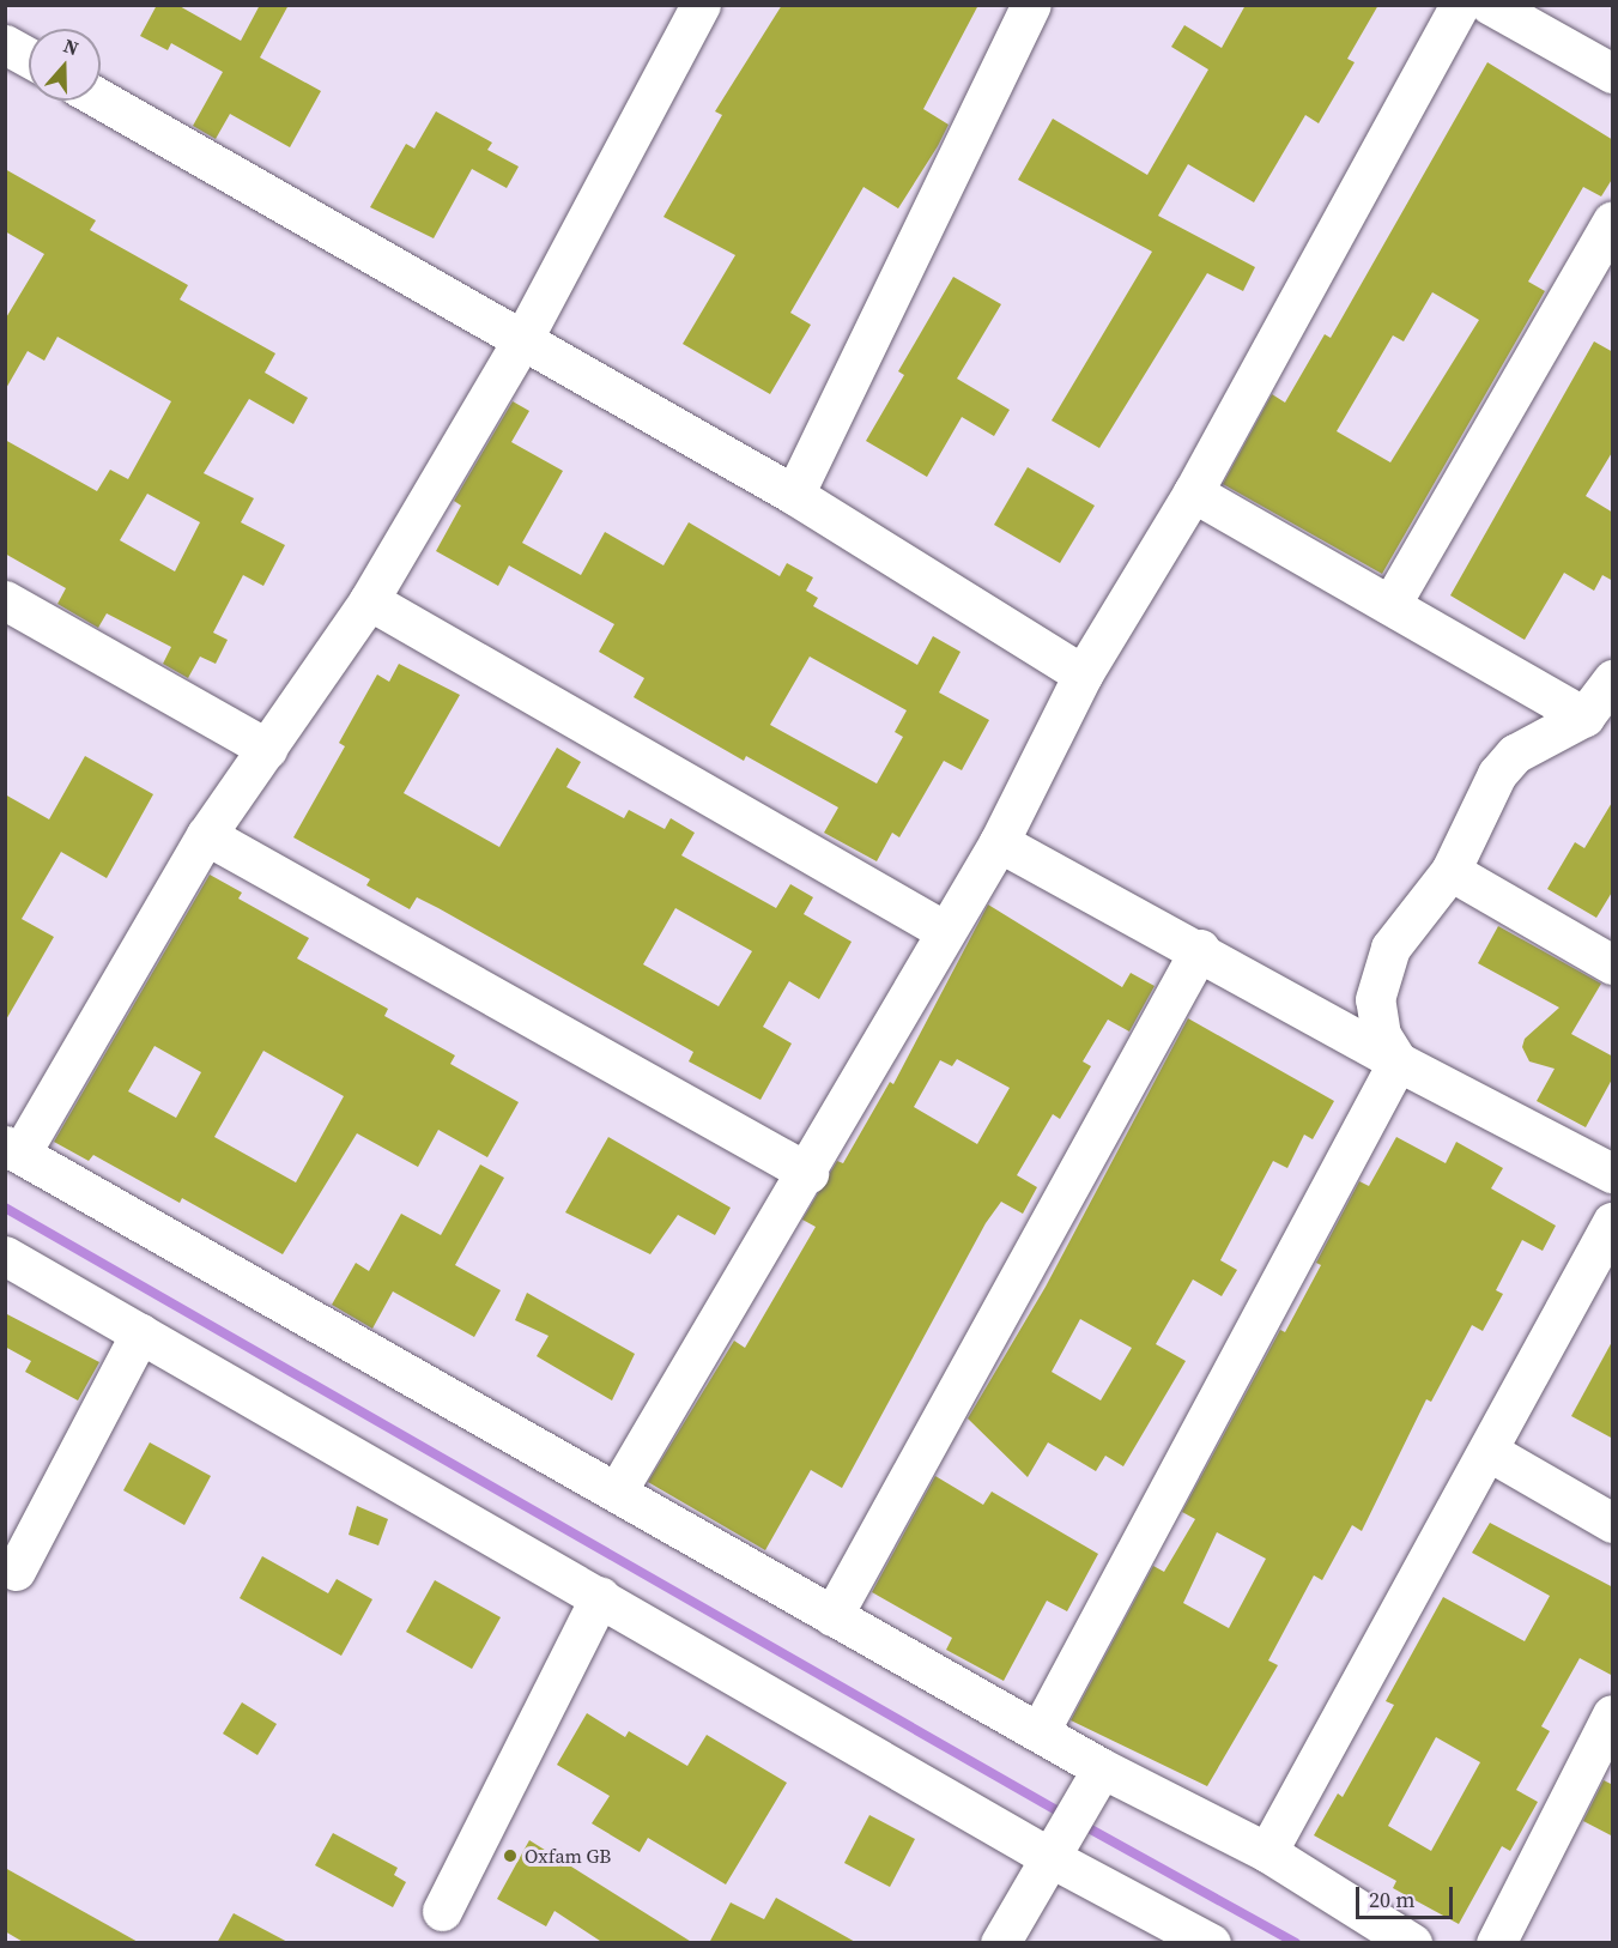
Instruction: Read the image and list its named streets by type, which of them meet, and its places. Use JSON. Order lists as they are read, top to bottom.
{
  "places": ["Oxfam GB"],
  "scale_bar": "20 m",
  "north": "top"
}
